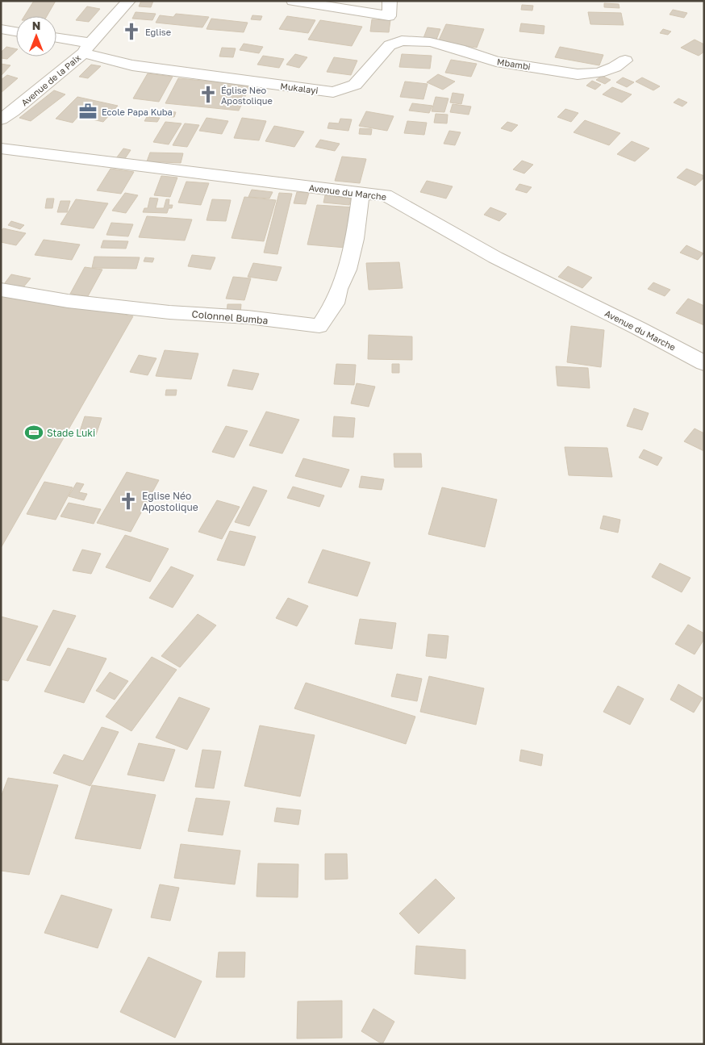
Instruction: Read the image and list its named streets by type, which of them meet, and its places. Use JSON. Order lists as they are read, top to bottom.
{
  "streets": {
    "street": [
      "Mbambi",
      "Avenue de la Paix",
      "Mukalayi",
      "Avenue du Marche",
      "Colonnel Bumba"
    ]
  },
  "crossings": [
    ["Mbambi", "Mukalayi"],
    ["Avenue de la Paix", "Mukalayi"],
    ["Avenue du Marche", "Colonnel Bumba"]
  ],
  "places": {
    "church": ["Eglise", "Église Neo Apostolique", "Eglise Néo Apostolique"],
    "office": ["Ecole Papa Kuba"],
    "sports": ["Stade Luki"]
  },
  "north": "top"
}
